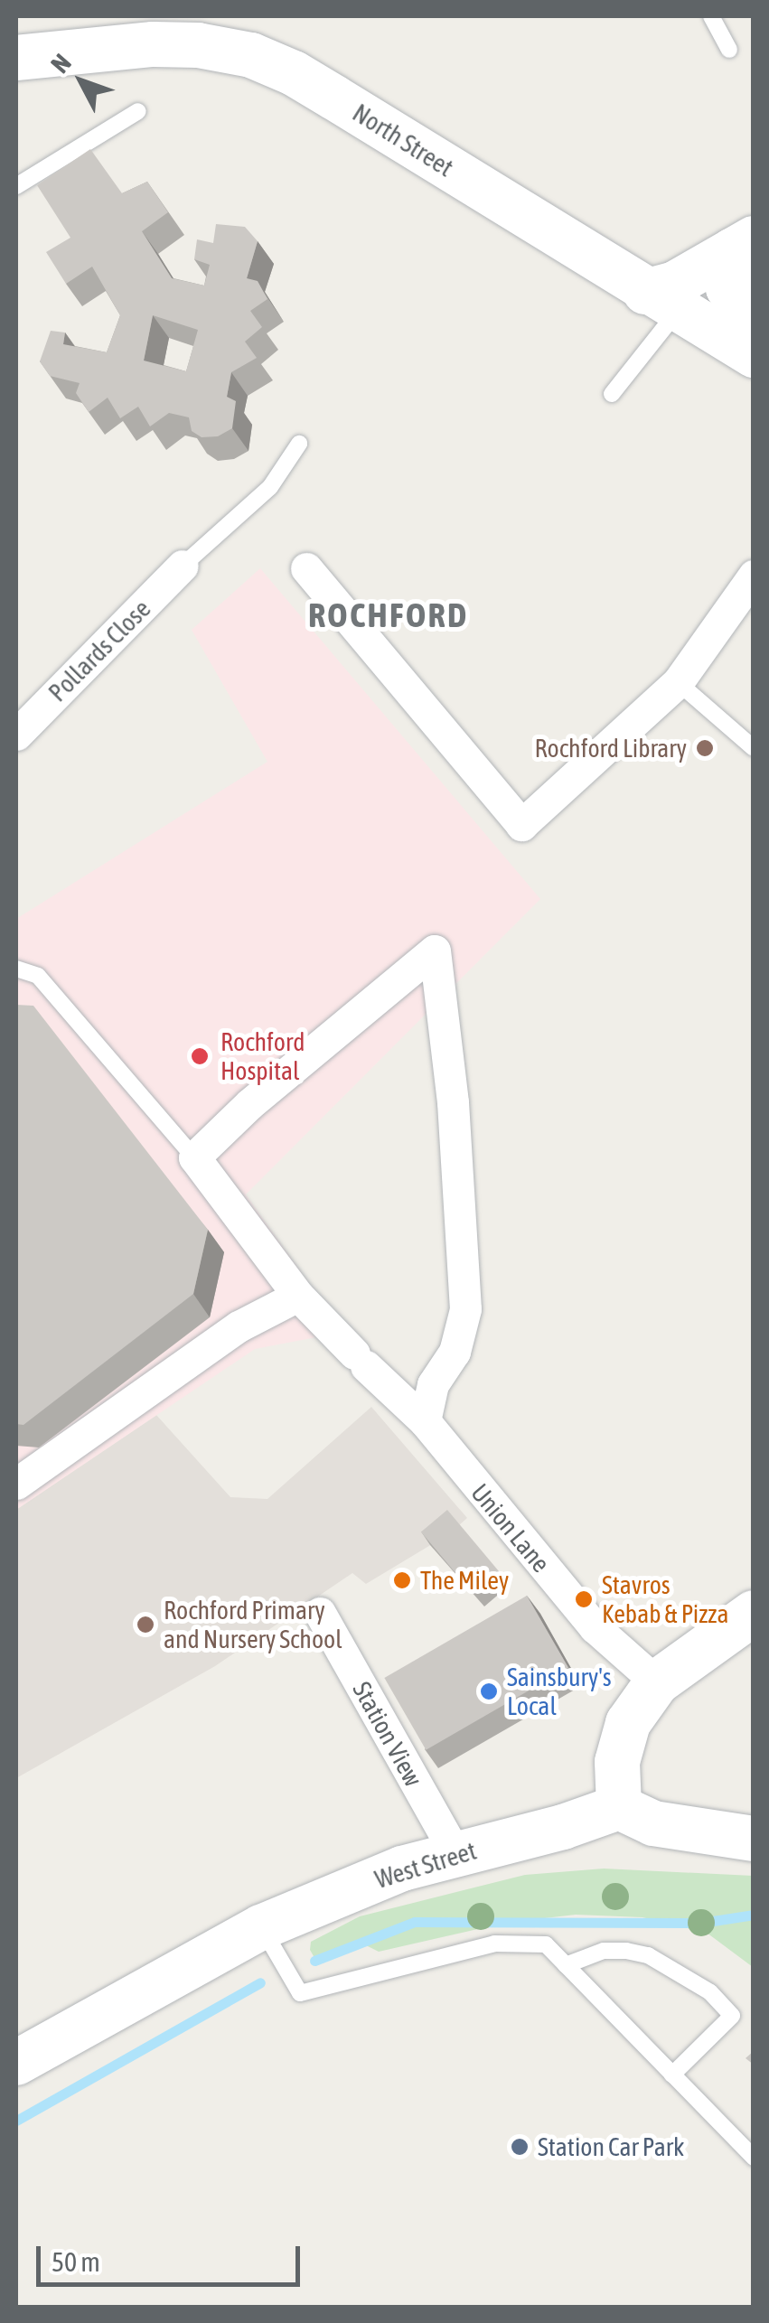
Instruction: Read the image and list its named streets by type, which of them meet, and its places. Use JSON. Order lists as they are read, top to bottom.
{
  "streets": {
    "street": [
      "North Street",
      "Pollards Close",
      "Union Lane",
      "Station View",
      "West Street"
    ]
  },
  "crossings": [
    ["Station View", "West Street"]
  ],
  "districts": ["ROCHFORD"],
  "places": [
    "Rochford Library",
    "Rochford Hospital",
    "The Miley",
    "Stavros Kebab & Pizza",
    "Rochford Primary and Nursery School",
    "Sainsbury's Local",
    "Station Car Park"
  ],
  "scale_bar": "50 m",
  "north": "top left"
}
